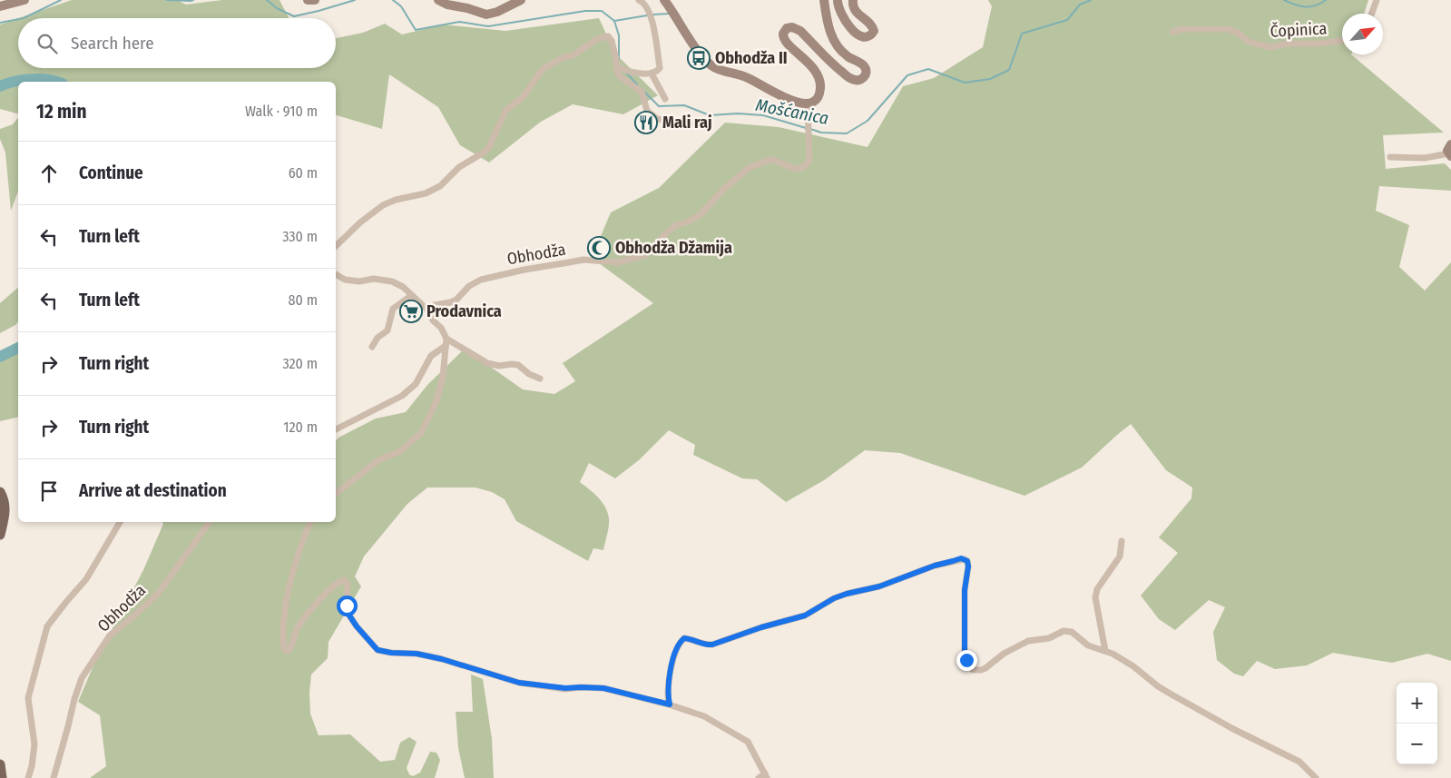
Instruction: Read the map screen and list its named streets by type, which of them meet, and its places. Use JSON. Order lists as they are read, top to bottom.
{
  "streets": {
    "street": ["Čopinica", "Obhodža"]
  },
  "water": ["Mošćanica"],
  "places": {
    "bus stop": ["Obhodža II"],
    "restaurant": ["Mali raj"],
    "mosque": ["Obhodža Džamija"],
    "supermarket": ["Prodavnica"]
  },
  "north": "top right",
  "page": {
    "search": "Search here",
    "heading": ["12 min", "Walk · 910 m"],
    "list": [
      ["Continue", "60 m"],
      ["Turn left", "330 m"],
      ["Turn left", "80 m"],
      ["Turn right", "320 m"],
      ["Turn right", "120 m"],
      "Arrive at destination"
    ],
    "map_buttons": ["+", "−"]
  }
}
